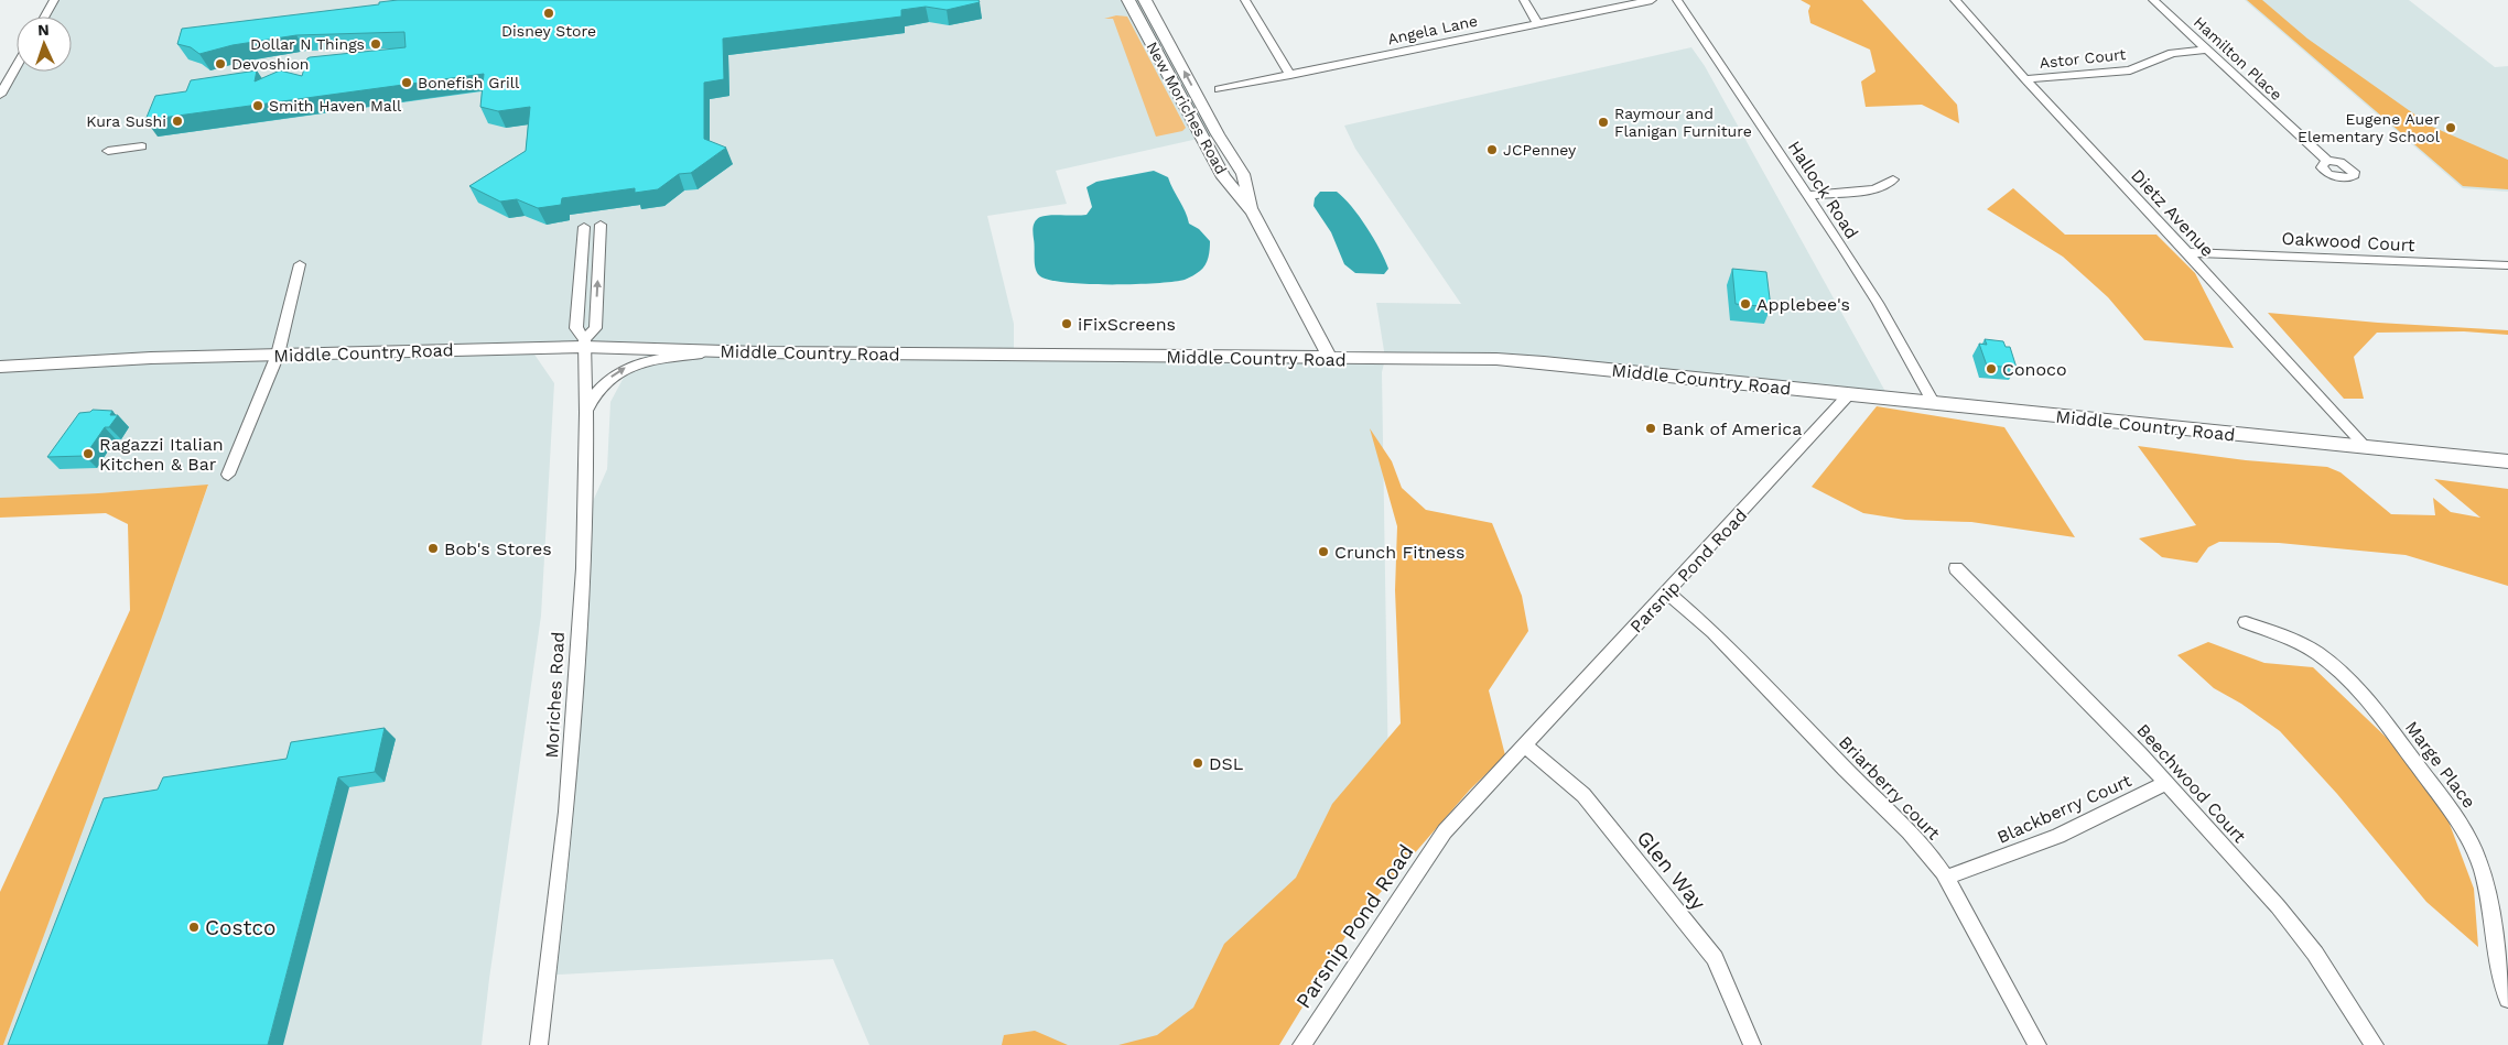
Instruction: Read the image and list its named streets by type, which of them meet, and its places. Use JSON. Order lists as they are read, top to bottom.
{
  "streets": {
    "main road": ["New Moriches Road", "Middle Country Road"],
    "street": [
      "Angela Lane",
      "Astor Court",
      "Hamilton Place",
      "Hallock Road",
      "Dietz Avenue",
      "Oakwood Court",
      "Parsnip Pond Road",
      "Moriches Road",
      "Marge Place",
      "Beechwood Court",
      "Briarberry court",
      "Blackberry Court",
      "Glen Way"
    ]
  },
  "crossings": [
    ["Astor Court", "Hamilton Place"],
    ["Astor Court", "Dietz Avenue"],
    ["New Moriches Road", "Middle Country Road"],
    ["Hallock Road", "Middle Country Road"],
    ["Dietz Avenue", "Oakwood Court"],
    ["Dietz Avenue", "Middle Country Road"],
    ["Middle Country Road", "Parsnip Pond Road"],
    ["Middle Country Road", "Moriches Road"],
    ["Parsnip Pond Road", "Briarberry court"],
    ["Parsnip Pond Road", "Glen Way"],
    ["Beechwood Court", "Blackberry Court"],
    ["Briarberry court", "Blackberry Court"]
  ],
  "places": [
    "Disney Store",
    "Dollar N Things",
    "Devoshion",
    "Bonefish Grill",
    "Smith Haven Mall",
    "Kura Sushi",
    "Raymour and Flanigan Furniture",
    "Eugene Auer Elementary School",
    "JCPenney",
    "Applebee's",
    "iFixScreens",
    "Conoco",
    "Bank of America",
    "Ragazzi Italian Kitchen & Bar",
    "Bob's Stores",
    "Crunch Fitness",
    "DSL",
    "Costco"
  ],
  "north": "top"
}
